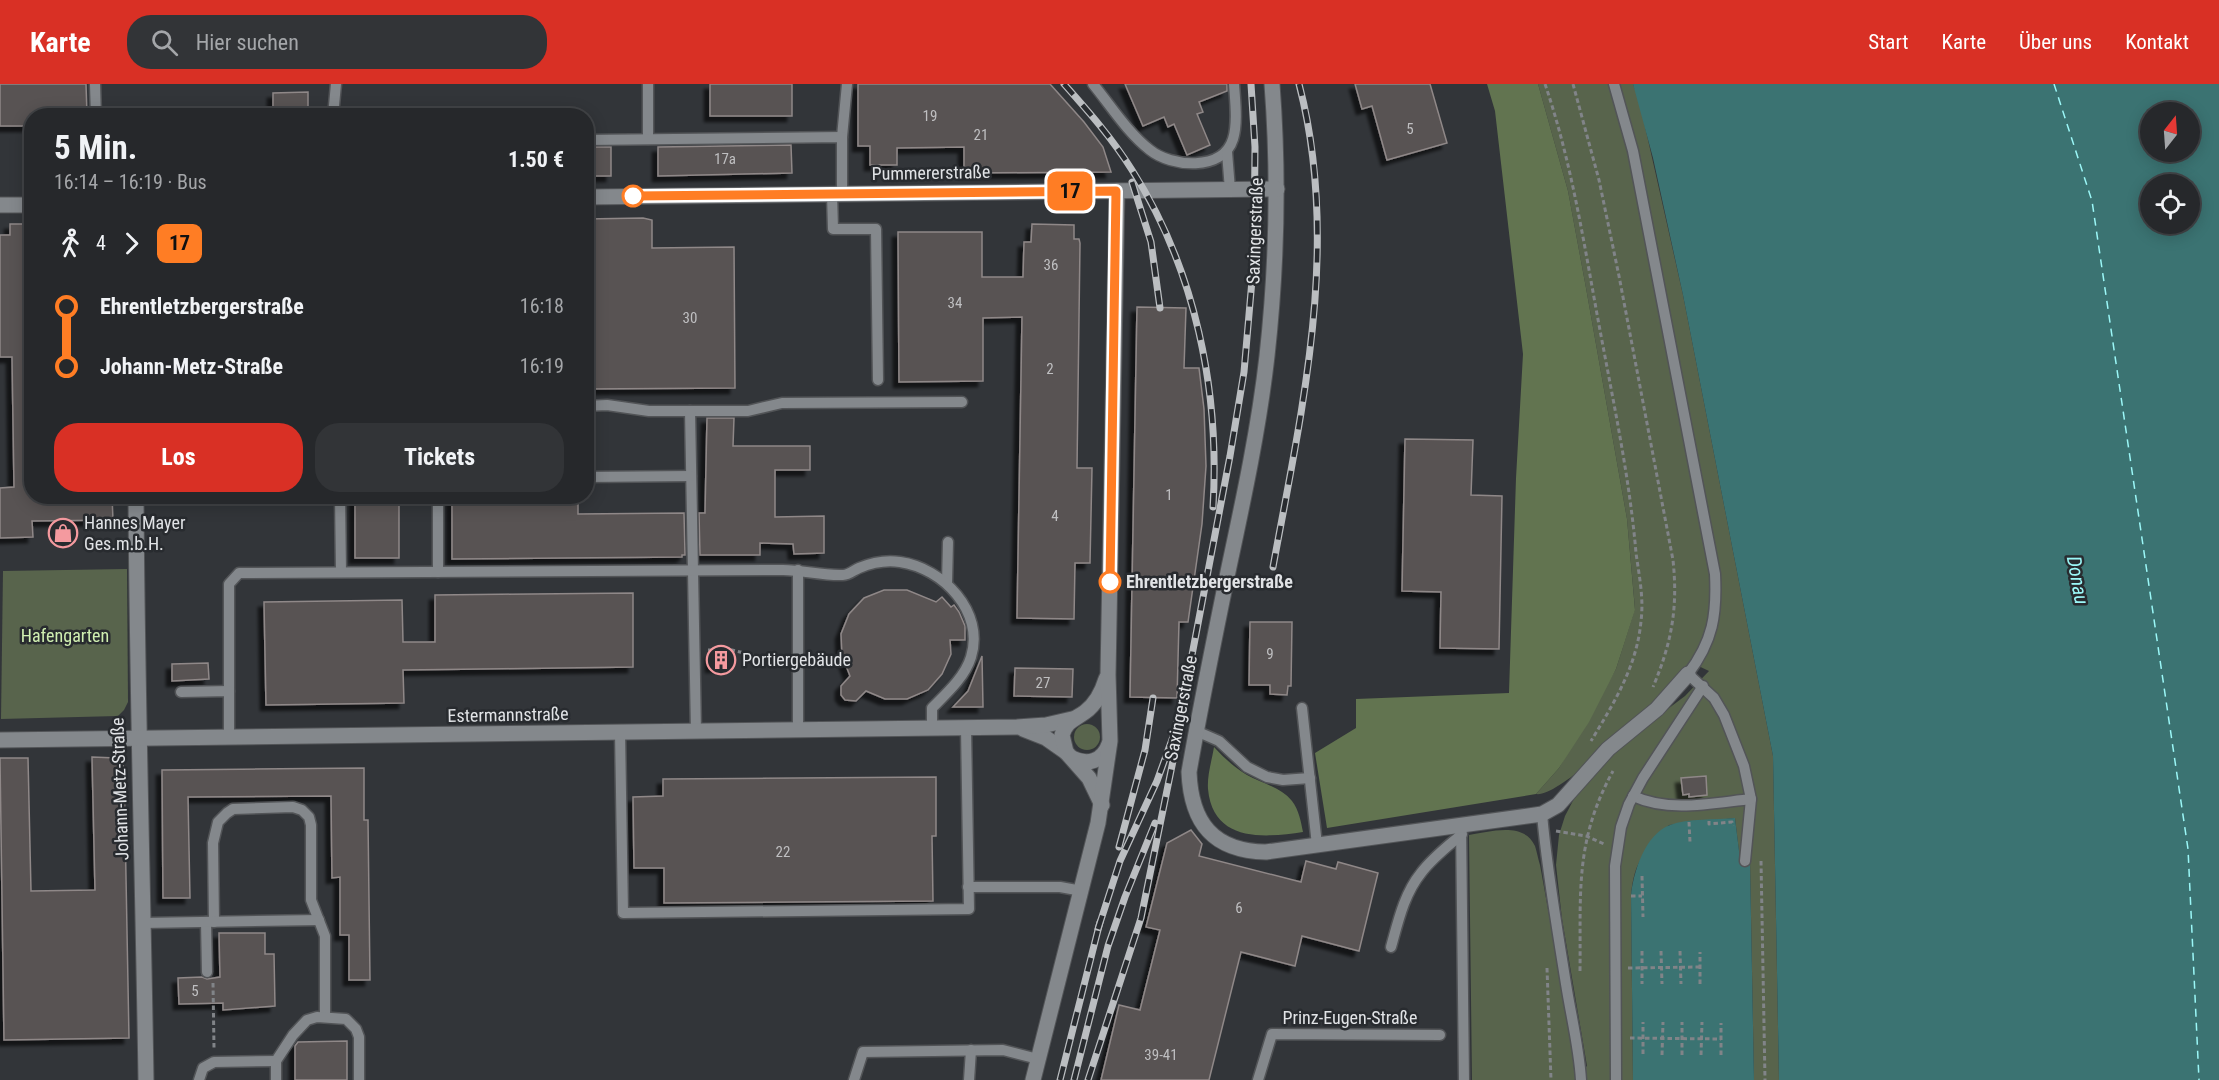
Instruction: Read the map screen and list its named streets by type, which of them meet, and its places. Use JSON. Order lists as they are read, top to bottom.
{
  "streets": {
    "street": [
      "Pummererstraße",
      "Saxingerstraße",
      "Estermannstraße",
      "Johann-Metz-Straße"
    ],
    "lane": ["Prinz-Eugen-Straße"]
  },
  "crossings": [
    ["Pummererstraße", "Saxingerstraße"],
    ["Estermannstraße", "Johann-Metz-Straße"]
  ],
  "water": ["Donau"],
  "parks": ["Hafengarten"],
  "places": {
    "shop": ["Hannes Mayer Ges.m.b.H."],
    "other": ["Ehrentletzbergerstraße"],
    "building": ["Portiergebäude"]
  },
  "lines": ["bus line 17"],
  "house_numbers": [
    "19",
    "5",
    "21",
    "17a",
    "36",
    "34",
    "30",
    "2",
    "1",
    "4",
    "9",
    "27",
    "22",
    "6",
    "5",
    "39-41"
  ],
  "north": "top",
  "page": {
    "header": "Karte",
    "search": "Hier suchen",
    "nav": [
      "Start",
      "Karte",
      "Über uns",
      "Kontakt"
    ],
    "on_map": "17",
    "heading": ["5 Min.", "16:14 – 16:19 · Bus", "1.50 €"],
    "legs": ["4", "17"],
    "list": [
      {
        "name": "Ehrentletzbergerstraße",
        "value": "16:18"
      },
      {
        "name": "Johann-Metz-Straße",
        "value": "16:19"
      }
    ],
    "buttons": ["Los", "Tickets"]
  }
}
